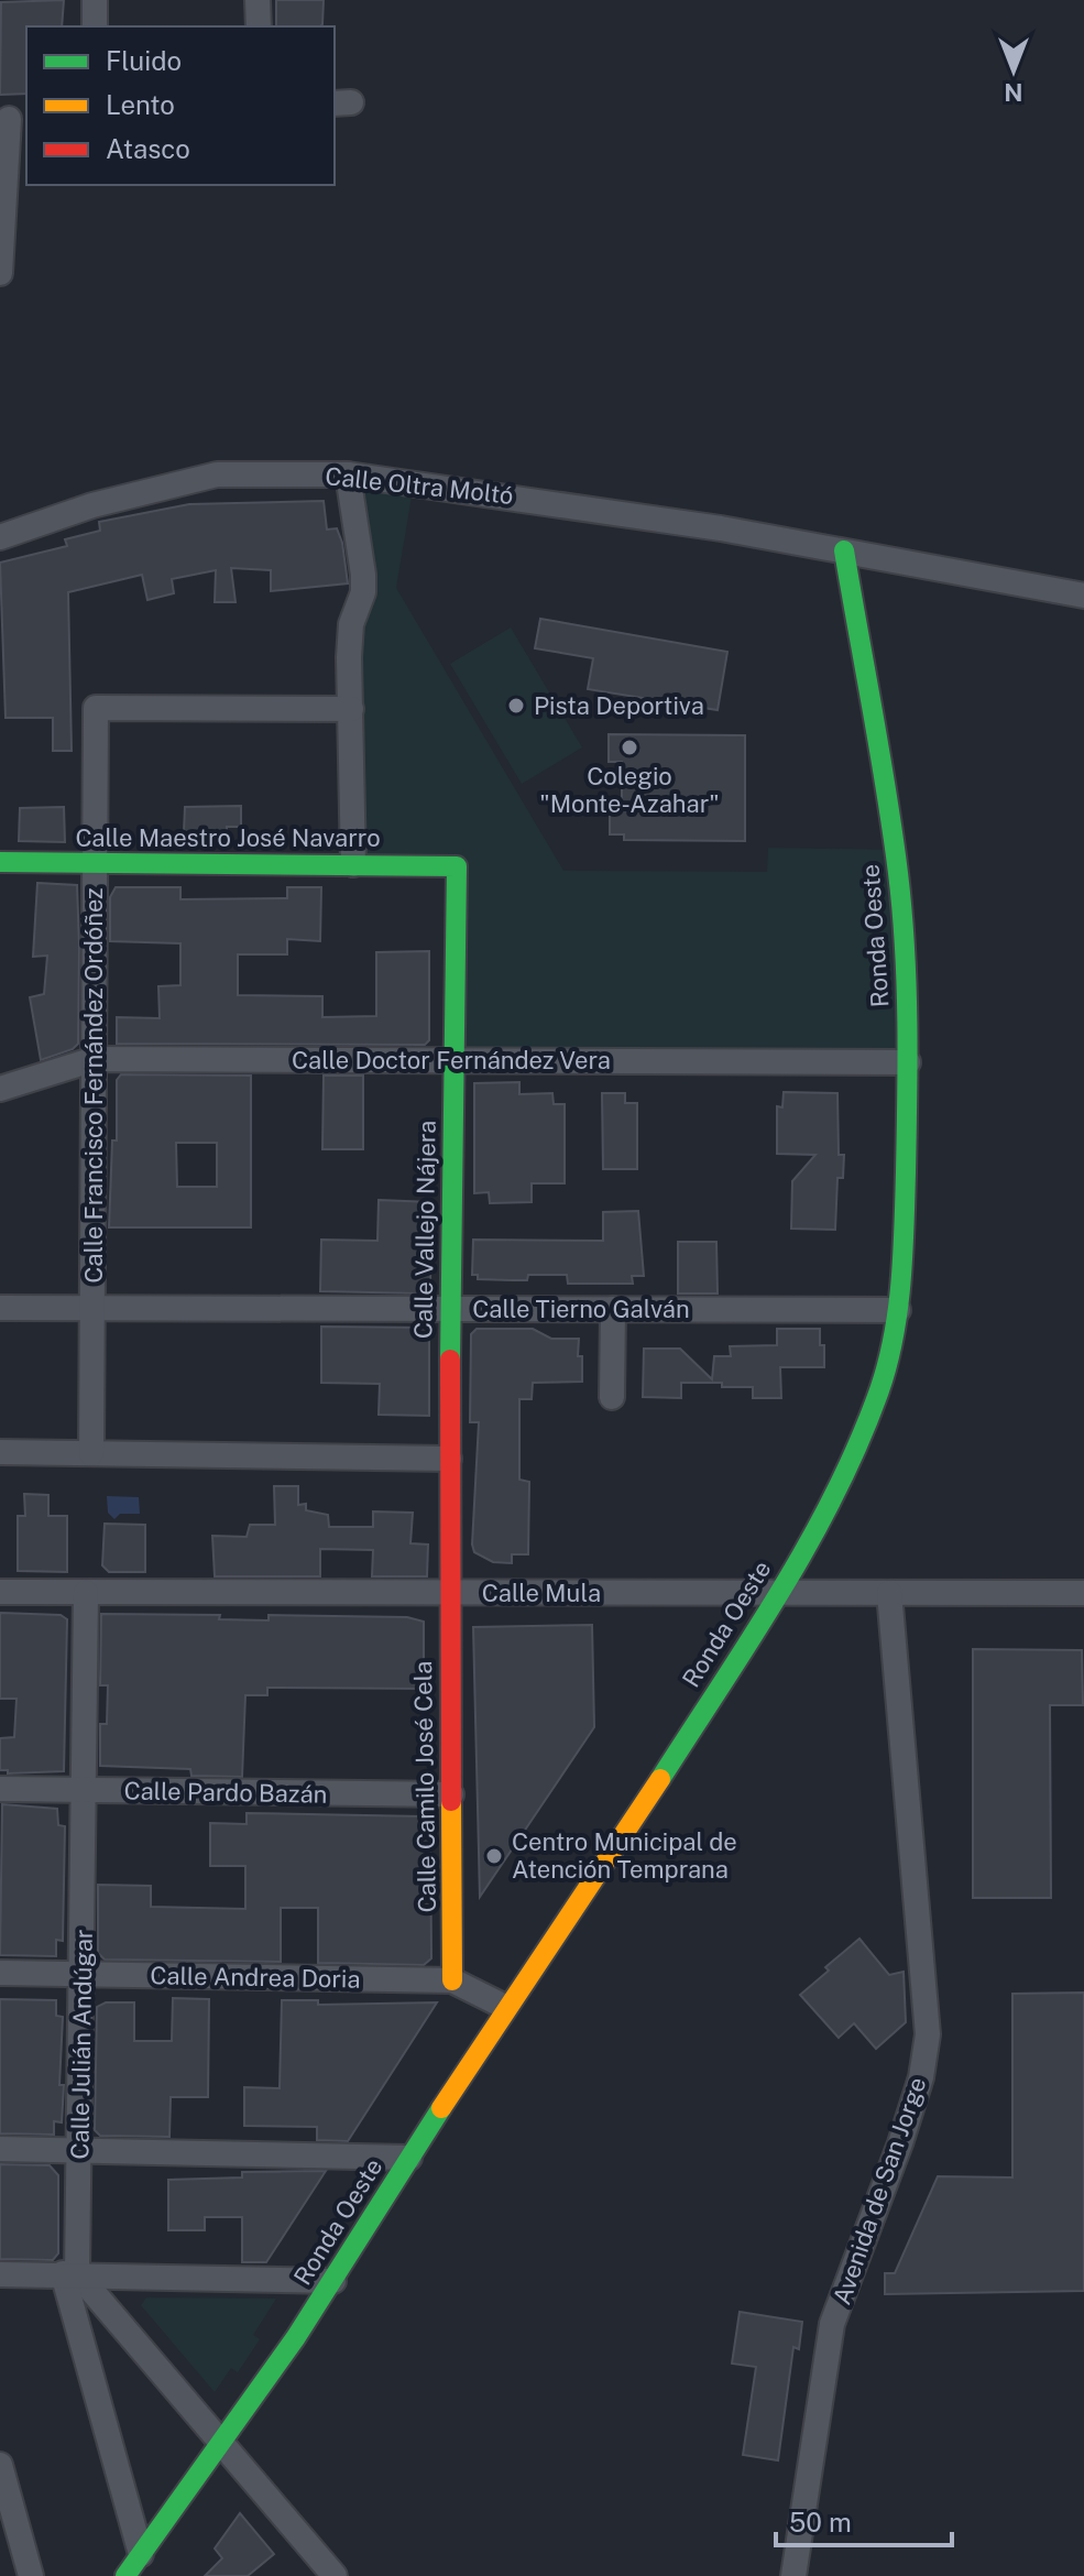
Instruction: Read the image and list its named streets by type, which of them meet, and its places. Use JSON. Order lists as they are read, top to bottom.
{
  "streets": {
    "street": [
      "Calle Oltra Moltó",
      "Calle Maestro José Navarro",
      "Ronda Oeste",
      "Calle Doctor Fernández Vera",
      "Calle Francisco Fernández Ordóñez",
      "Calle Vallejo Nájera",
      "Calle Tierno Galván",
      "Calle Mula",
      "Calle Camilo José Cela",
      "Calle Pardo Bazán",
      "Calle Andrea Doria",
      "Calle Julián Andúgar",
      "Avenida de San Jorge"
    ]
  },
  "crossings": [
    ["Calle Oltra Moltó", "Ronda Oeste"],
    ["Calle Maestro José Navarro", "Calle Francisco Fernández Ordóñez"],
    ["Calle Maestro José Navarro", "Calle Vallejo Nájera"],
    ["Ronda Oeste", "Calle Doctor Fernández Vera"],
    ["Ronda Oeste", "Calle Tierno Galván"],
    ["Ronda Oeste", "Calle Mula"],
    ["Ronda Oeste", "Calle Andrea Doria"],
    ["Ronda Oeste", "Calle Julián Andúgar"],
    ["Calle Doctor Fernández Vera", "Calle Francisco Fernández Ordóñez"],
    ["Calle Doctor Fernández Vera", "Calle Vallejo Nájera"],
    ["Calle Francisco Fernández Ordóñez", "Calle Tierno Galván"],
    ["Calle Vallejo Nájera", "Calle Tierno Galván"],
    ["Calle Vallejo Nájera", "Calle Mula"],
    ["Calle Vallejo Nájera", "Calle Camilo José Cela"],
    ["Calle Mula", "Calle Camilo José Cela"],
    ["Calle Mula", "Calle Julián Andúgar"],
    ["Calle Mula", "Avenida de San Jorge"],
    ["Calle Camilo José Cela", "Calle Pardo Bazán"],
    ["Calle Camilo José Cela", "Calle Andrea Doria"],
    ["Calle Pardo Bazán", "Calle Julián Andúgar"],
    ["Calle Andrea Doria", "Calle Julián Andúgar"]
  ],
  "places": ["Pista Deportiva", "Colegio \"Monte-Azahar\"", "Centro Municipal de Atención Temprana"],
  "legend": ["Fluido", "Lento", "Atasco"],
  "scale_bar": "50 m",
  "north": "bottom"
}
